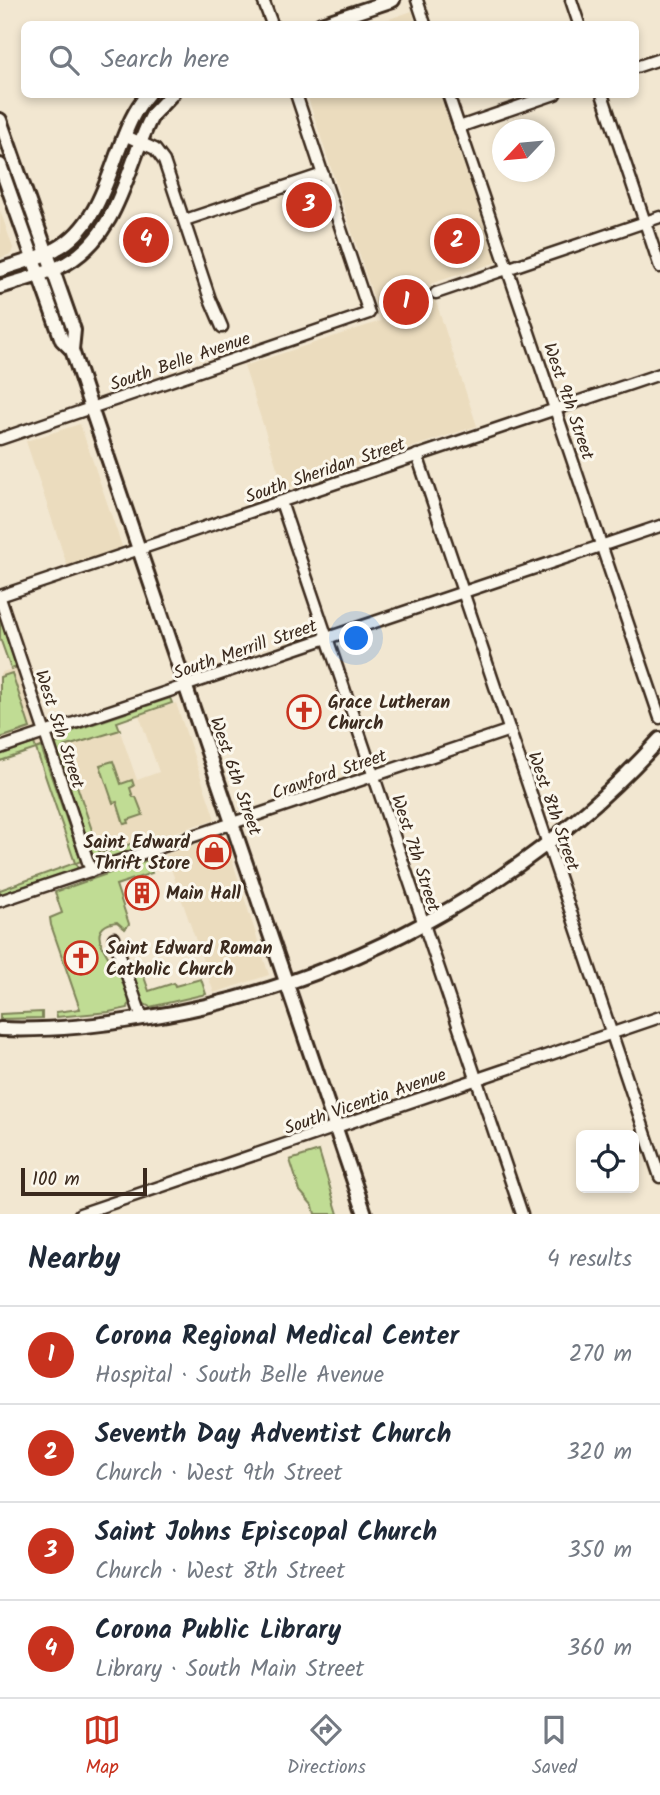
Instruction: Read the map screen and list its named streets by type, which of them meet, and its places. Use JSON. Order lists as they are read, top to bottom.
{
  "streets": {
    "main road": ["West 6th Street"],
    "street": [
      "South Belle Avenue",
      "West 9th Street",
      "South Sheridan Street",
      "South Merrill Street",
      "West 5th Street",
      "Crawford Street",
      "West 8th Street",
      "West 7th Street",
      "South Vicentia Avenue"
    ]
  },
  "crossings": [
    ["South Belle Avenue", "West 6th Street"],
    ["West 9th Street", "South Sheridan Street"],
    ["West 9th Street", "South Merrill Street"],
    ["South Sheridan Street", "West 5th Street"],
    ["South Sheridan Street", "West 6th Street"],
    ["South Sheridan Street", "West 8th Street"],
    ["South Sheridan Street", "West 7th Street"],
    ["South Merrill Street", "West 5th Street"],
    ["South Merrill Street", "West 6th Street"],
    ["South Merrill Street", "West 8th Street"],
    ["South Merrill Street", "West 7th Street"],
    ["West 5th Street", "Crawford Street"],
    ["Crawford Street", "West 6th Street"],
    ["Crawford Street", "West 8th Street"],
    ["Crawford Street", "West 7th Street"],
    ["West 6th Street", "South Vicentia Avenue"],
    ["West 8th Street", "South Vicentia Avenue"],
    ["West 7th Street", "South Vicentia Avenue"]
  ],
  "places": {
    "church": ["Grace Lutheran Church", "Saint Edward Roman Catholic Church"],
    "shop": ["Saint Edward Thrift Store"],
    "building": ["Main Hall"]
  },
  "scale_bar": "100 m",
  "north": "bottom left",
  "page": {
    "search": "Search here",
    "pins": [
      "3",
      "4",
      "2",
      "1"
    ],
    "scale": "100 m",
    "heading": ["Nearby", "4 results"],
    "list": [
      {
        "mark": "1",
        "name": "Corona Regional Medical Center",
        "note": "Hospital · South Belle Avenue",
        "value": "270 m"
      },
      {
        "mark": "2",
        "name": "Seventh Day Adventist Church",
        "note": "Church · West 9th Street",
        "value": "320 m"
      },
      {
        "mark": "3",
        "name": "Saint Johns Episcopal Church",
        "note": "Church · West 8th Street",
        "value": "350 m"
      },
      {
        "mark": "4",
        "name": "Corona Public Library",
        "note": "Library · South Main Street",
        "value": "360 m"
      }
    ],
    "nav": ["Map", "Directions", "Saved"]
  }
}
